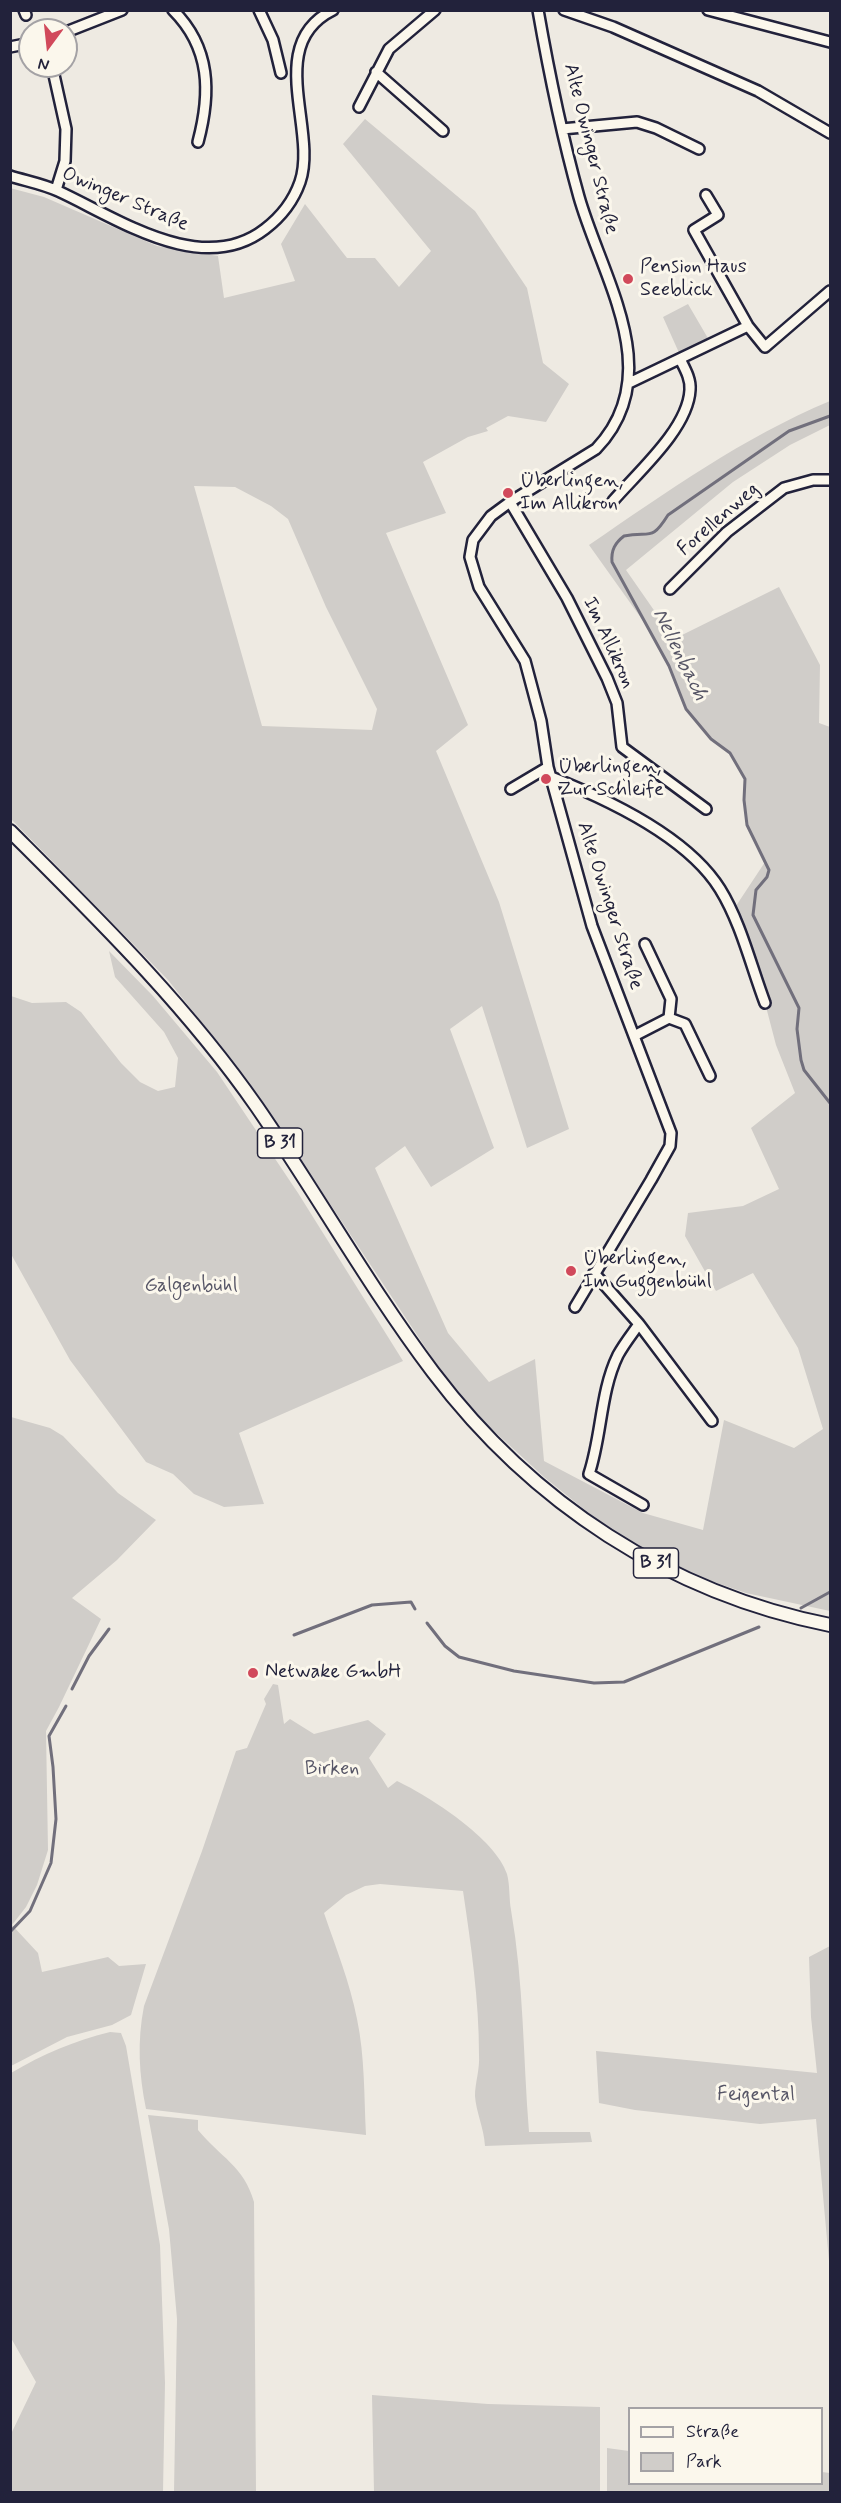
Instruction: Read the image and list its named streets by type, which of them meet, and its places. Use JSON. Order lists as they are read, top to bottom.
{
  "streets": {
    "main road": ["B 31"],
    "street": [
      "Alte Owinger Straße",
      "Owinger Straße",
      "Forellenweg",
      "Im Allikron"
    ]
  },
  "crossings": [
    ["Alte Owinger Straße", "Im Allikron"]
  ],
  "water": ["Nellenbach"],
  "parks": ["Galgenbühl", "Birken", "Feigental"],
  "places": [
    "Pension Haus Seeblick",
    "Überlingen, Im Allikron",
    "Überlingen, Zur Schleife",
    "Überlingen, Im Guggenbühl",
    "Netwake GmbH"
  ],
  "legend": ["Straße", "Park"],
  "north": "bottom"
}
